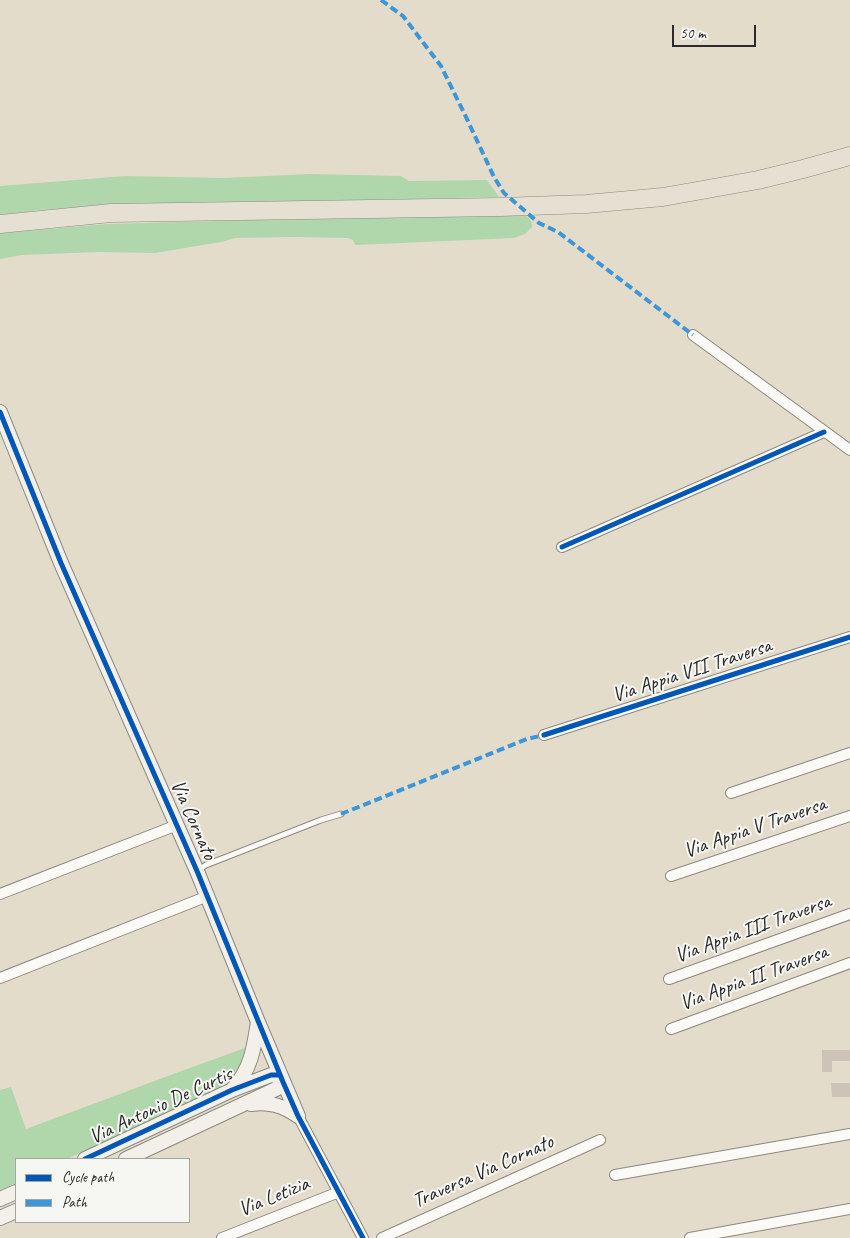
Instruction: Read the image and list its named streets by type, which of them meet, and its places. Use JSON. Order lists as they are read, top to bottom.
{
  "streets": {
    "street": [
      "Via Appia VII Traversa",
      "Via Cornato",
      "Via Appia V Traversa",
      "Via Appia III Traversa",
      "Via Appia II Traversa",
      "Via Antonio De Curtis",
      "Traversa Via Cornato",
      "Via Letizia"
    ]
  },
  "crossings": [
    ["Via Cornato", "Via Antonio De Curtis"],
    ["Via Cornato", "Via Letizia"]
  ],
  "legend": ["Cycle path", "Path"],
  "scale_bar": "50 m"
}
